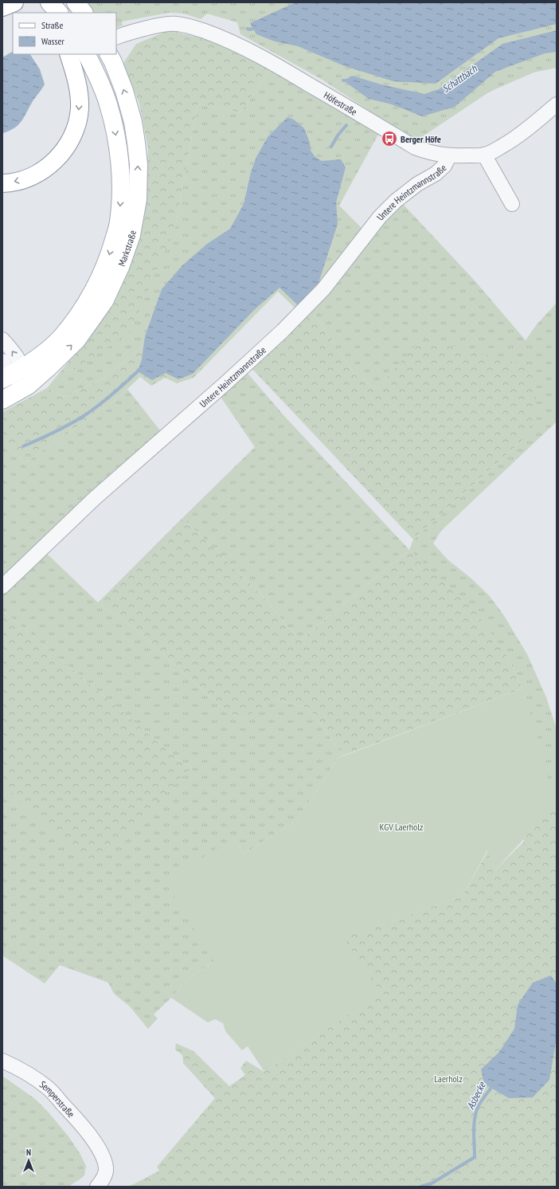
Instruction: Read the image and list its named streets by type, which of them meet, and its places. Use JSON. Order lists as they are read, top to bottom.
{
  "streets": {
    "main road": ["Markstraße"],
    "street": ["Höfestraße", "Untere Heintzmannstraße", "Semperstraße"]
  },
  "crossings": [
    ["Höfestraße", "Untere Heintzmannstraße"]
  ],
  "water": ["Schattbach", "Asbecke"],
  "parks": ["KGV Laerholz", "Laerholz"],
  "places": {
    "bus stop": ["Berger Höfe"]
  },
  "legend": ["Straße", "Wasser"],
  "north": "top"
}
